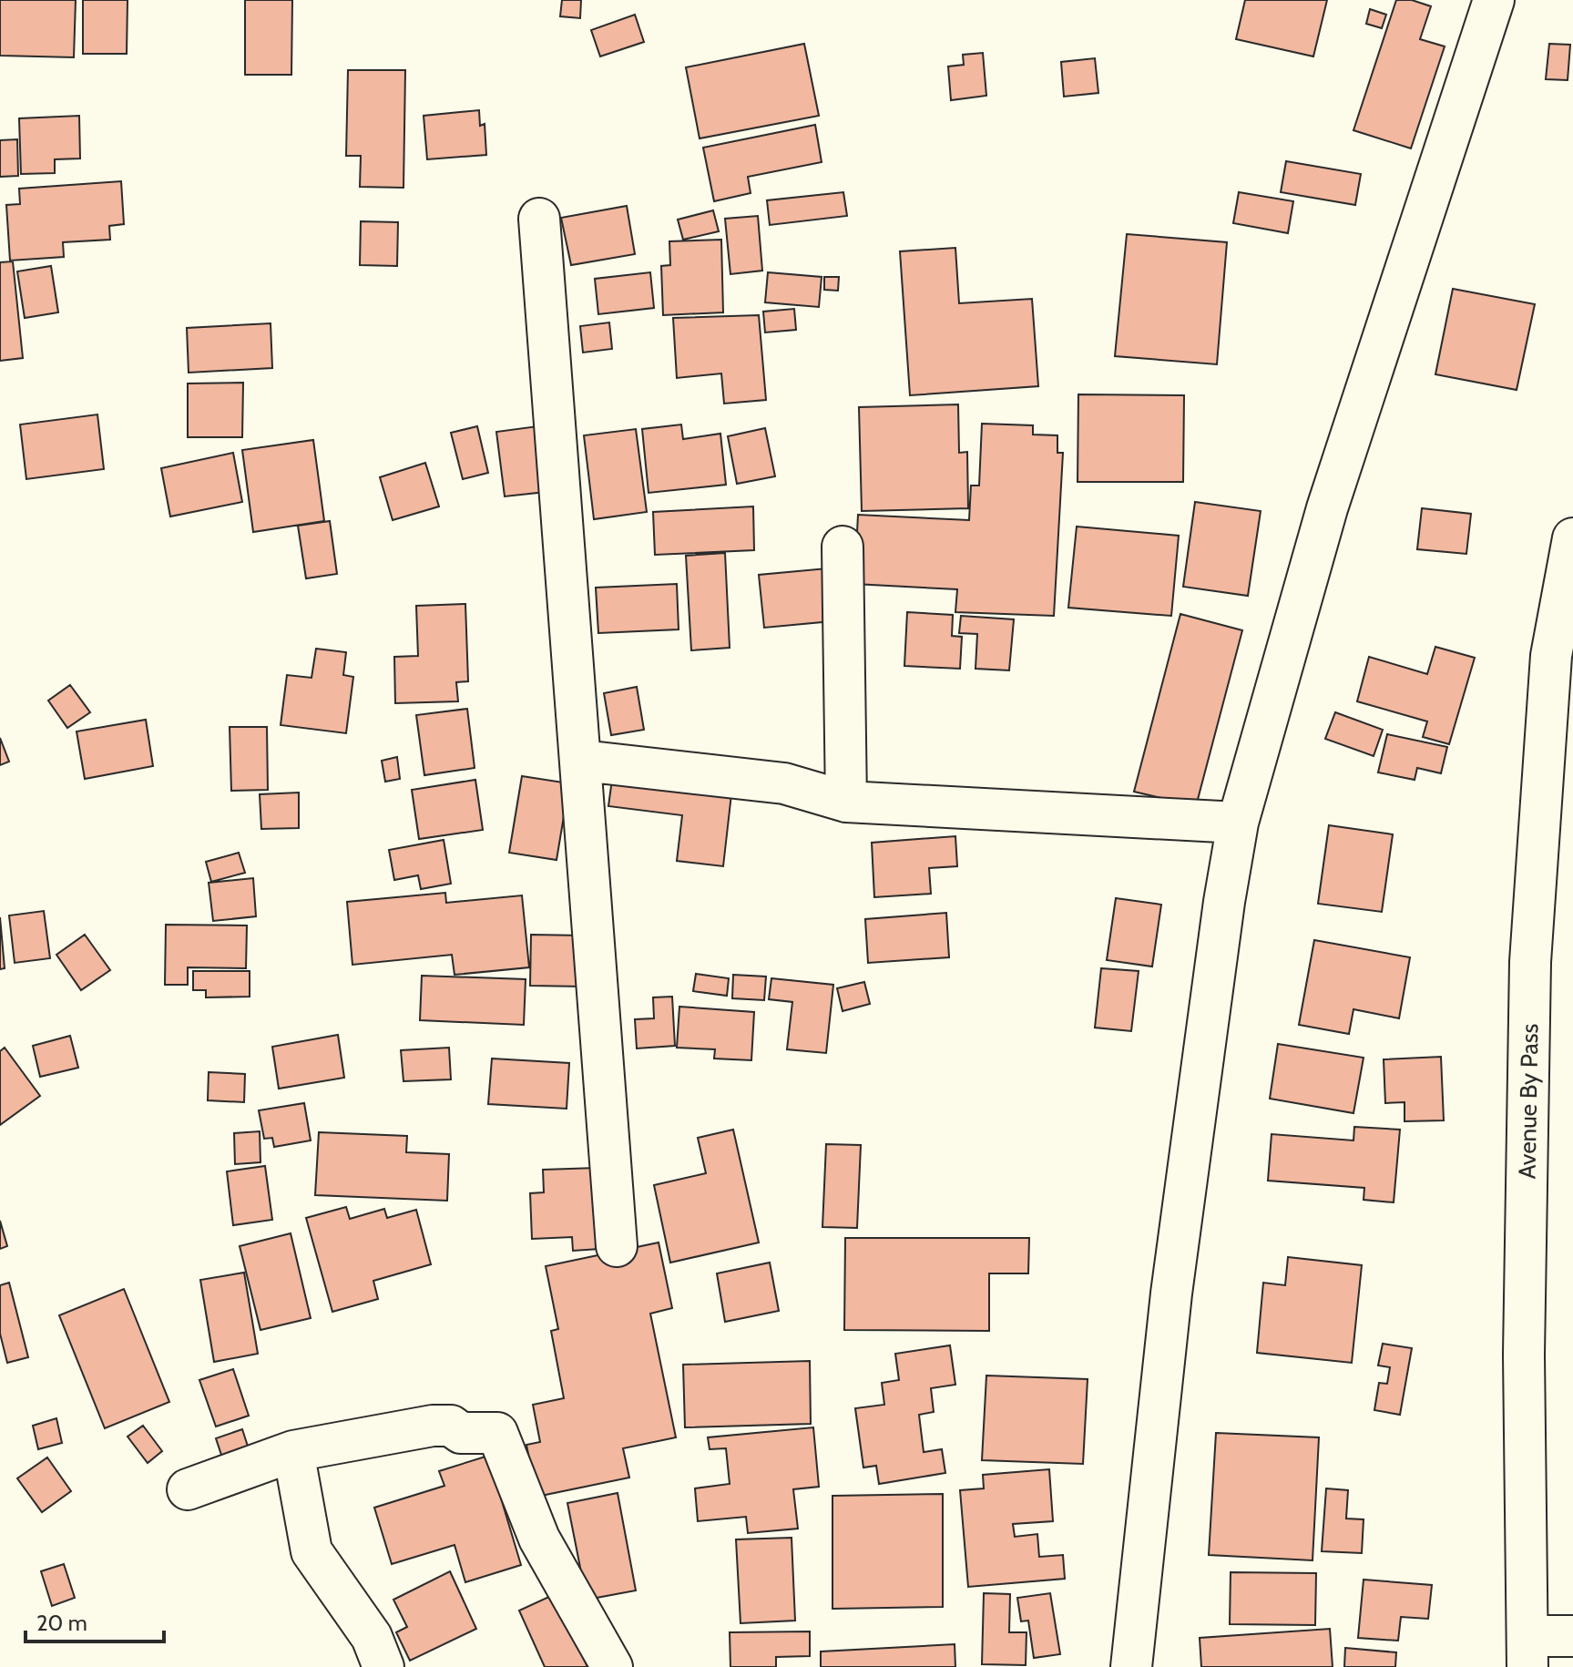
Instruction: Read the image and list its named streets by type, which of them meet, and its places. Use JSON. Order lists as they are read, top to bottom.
{
  "streets": {
    "main road": ["Avenue By Pass"]
  },
  "scale_bar": "20 m"
}
